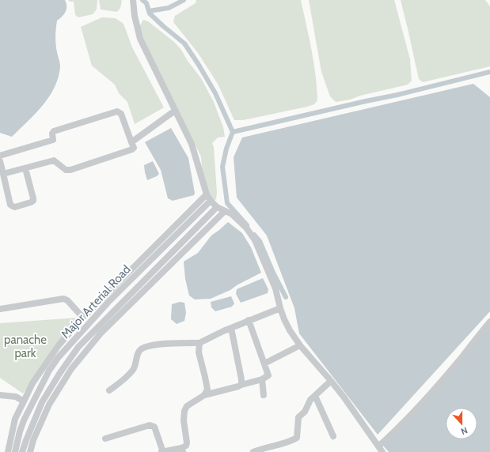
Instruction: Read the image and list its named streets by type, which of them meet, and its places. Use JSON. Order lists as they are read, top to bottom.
{
  "streets": {
    "street": ["Major Arterial Road"]
  },
  "parks": ["panache park"],
  "north": "bottom"
}
